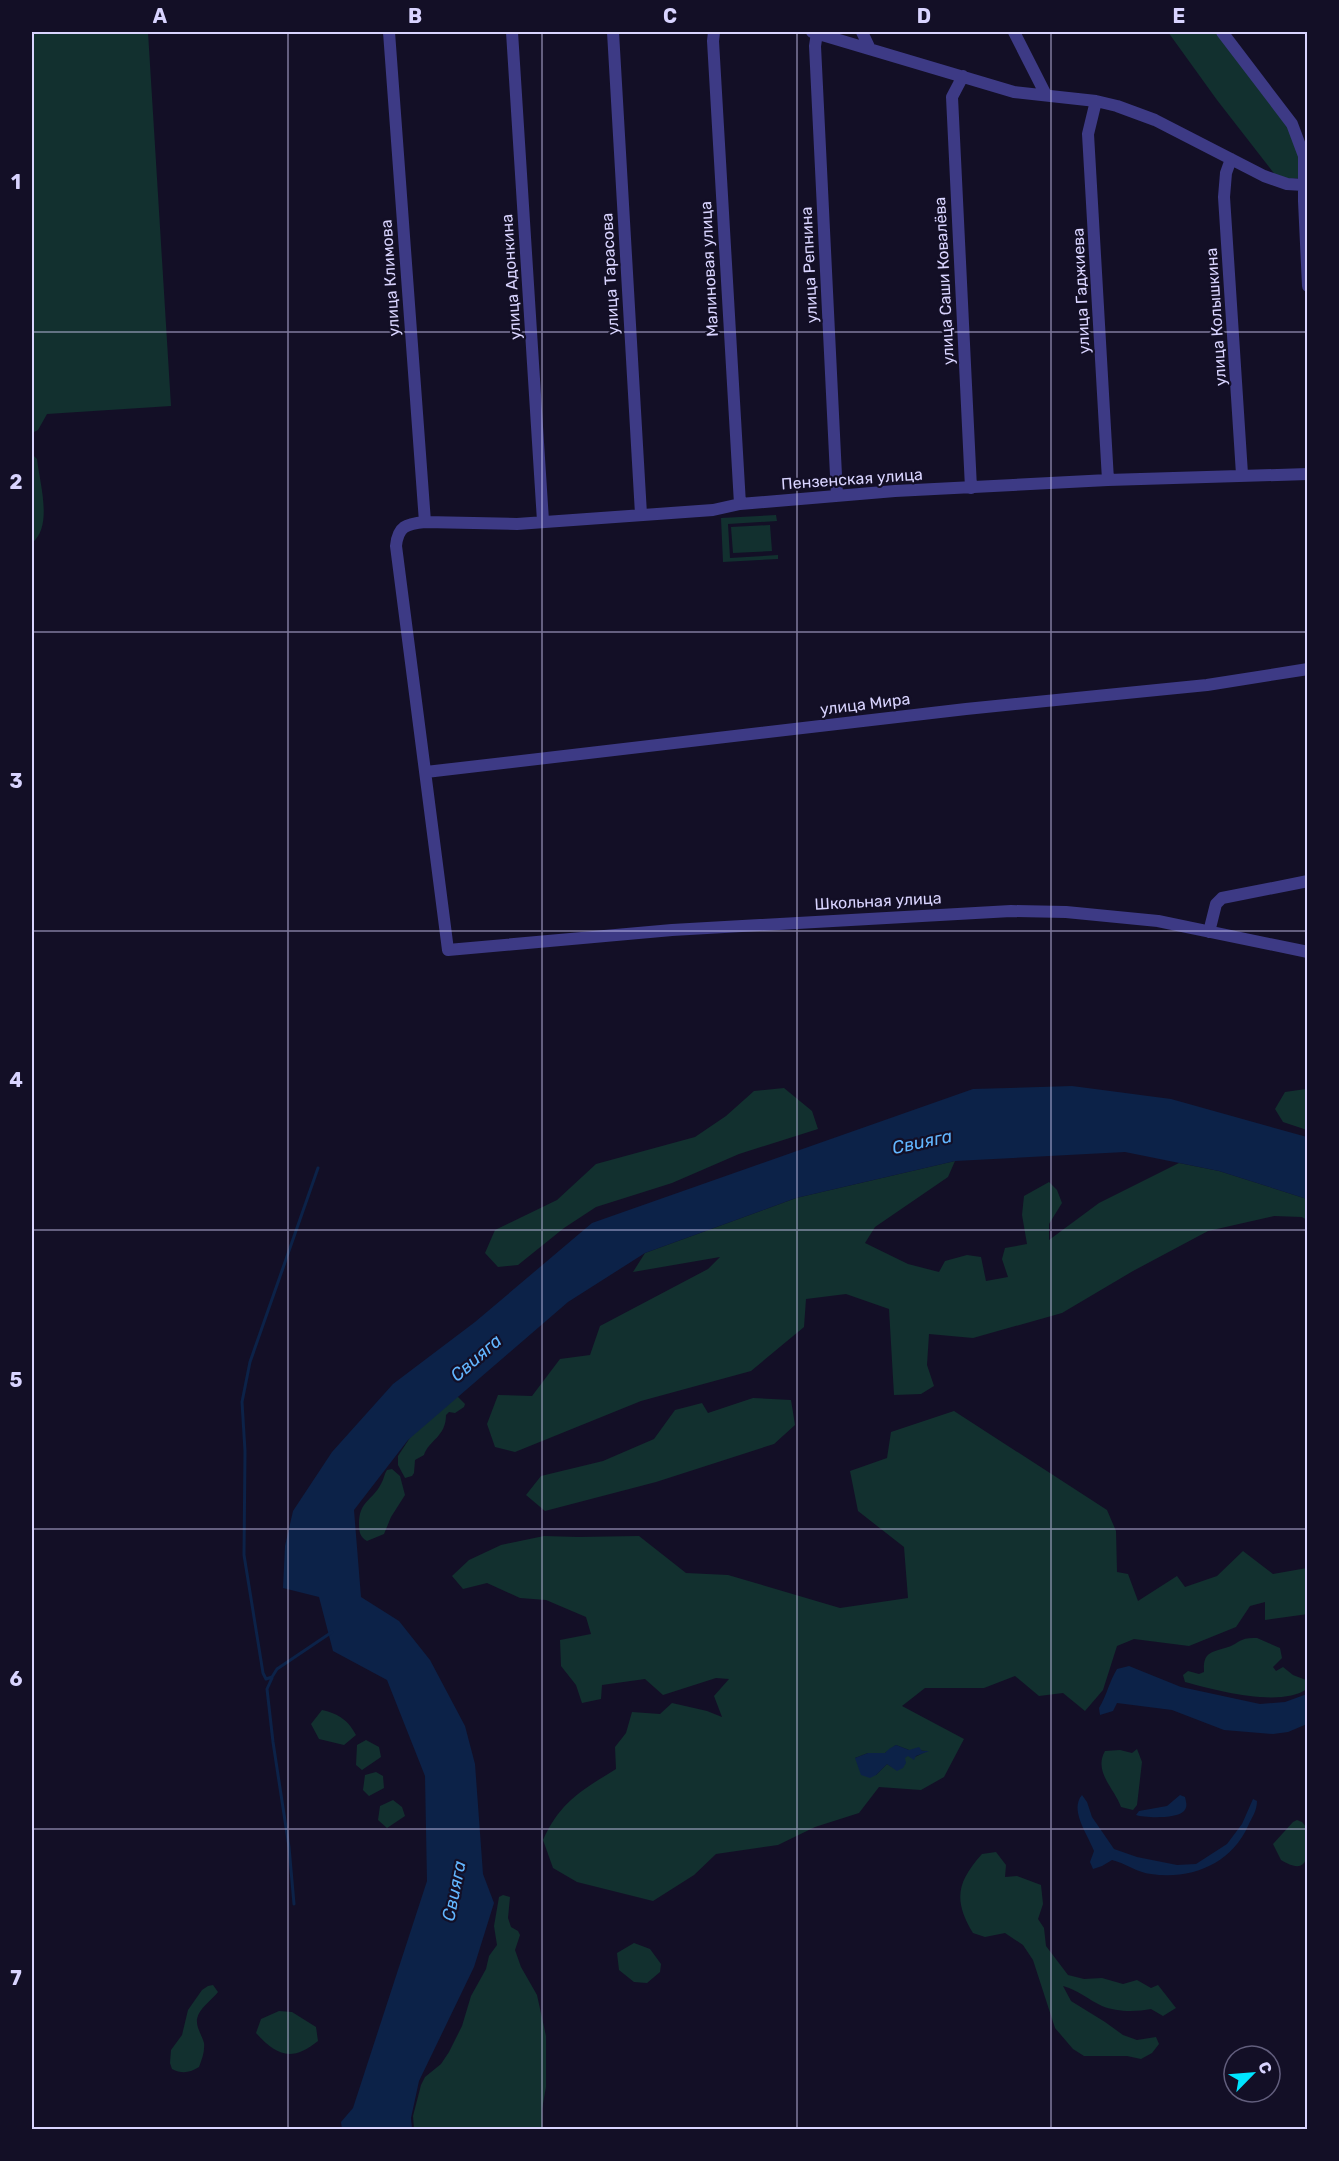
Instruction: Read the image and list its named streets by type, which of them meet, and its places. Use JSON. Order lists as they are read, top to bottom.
{
  "streets": {
    "street": [
      "улица Репнина",
      "Малиновая улица",
      "улица Тарасова",
      "улица Адонкина",
      "улица Климова",
      "улица Саши Ковалёва",
      "улица Гаджиева",
      "улица Колышкина",
      "Пензенская улица",
      "улица Мира",
      "Школьная улица"
    ]
  },
  "crossings": [
    ["улица Репнина", "Пензенская улица"],
    ["Малиновая улица", "Пензенская улица"],
    ["улица Тарасова", "Пензенская улица"],
    ["улица Адонкина", "Пензенская улица"],
    ["улица Климова", "Пензенская улица"],
    ["улица Саши Ковалёва", "Пензенская улица"],
    ["улица Гаджиева", "Пензенская улица"],
    ["улица Колышкина", "Пензенская улица"],
    ["Пензенская улица", "улица Мира"],
    ["Пензенская улица", "Школьная улица"],
    ["улица Мира", "Школьная улица"]
  ],
  "water": ["Свияга"],
  "north": "top right",
  "grid": {
    "columns": [
      "A",
      "B",
      "C",
      "D",
      "E"
    ],
    "rows": [
      "1",
      "2",
      "3",
      "4",
      "5",
      "6",
      "7"
    ]
  }
}
